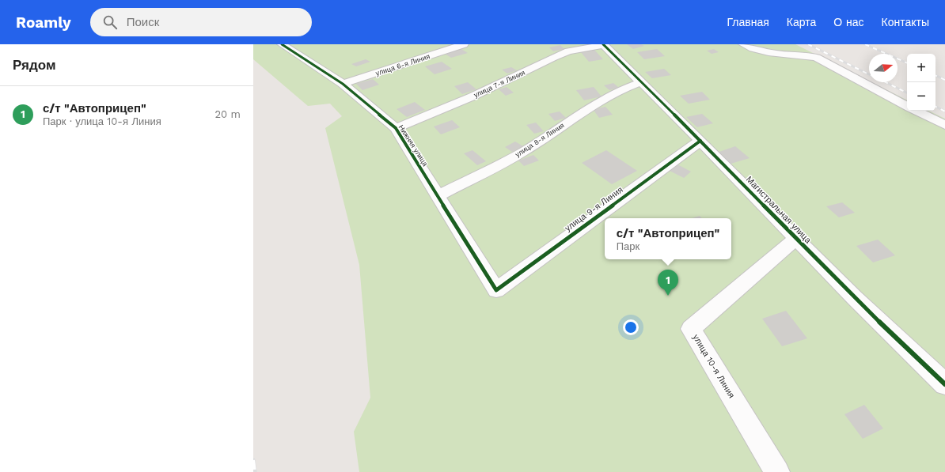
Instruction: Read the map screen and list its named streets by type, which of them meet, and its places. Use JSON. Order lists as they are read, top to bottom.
{
  "streets": {
    "street": [
      "улица 6-я Линия",
      "улица 7-я Линия",
      "улица 8-я Линия",
      "Нижняя улица",
      "улица 9-я Линия",
      "Магистральная улица",
      "улица 10-я Линия"
    ]
  },
  "crossings": [
    ["улица 6-я Линия", "Нижняя улица"],
    ["улица 7-я Линия", "Нижняя улица"],
    ["улица 7-я Линия", "Магистральная улица"],
    ["улица 8-я Линия", "Нижняя улица"],
    ["улица 8-я Линия", "Магистральная улица"],
    ["Нижняя улица", "улица 9-я Линия"],
    ["улица 9-я Линия", "Магистральная улица"],
    ["Магистральная улица", "улица 10-я Линия"]
  ],
  "north": "right",
  "page": {
    "header": "Roamly",
    "search": "Поиск",
    "nav": [
      "Главная",
      "Карта",
      "О нас",
      "Контакты"
    ],
    "heading": "Рядом",
    "map_buttons": ["+", "−"],
    "list": [
      {
        "mark": "1",
        "name": "с/т \"Автоприцеп\"",
        "note": "Парк · улица 10-я Линия",
        "value": "20 m"
      }
    ],
    "popup": ["с/т \"Автоприцеп\"", "Парк"],
    "pins": "1"
  }
}
